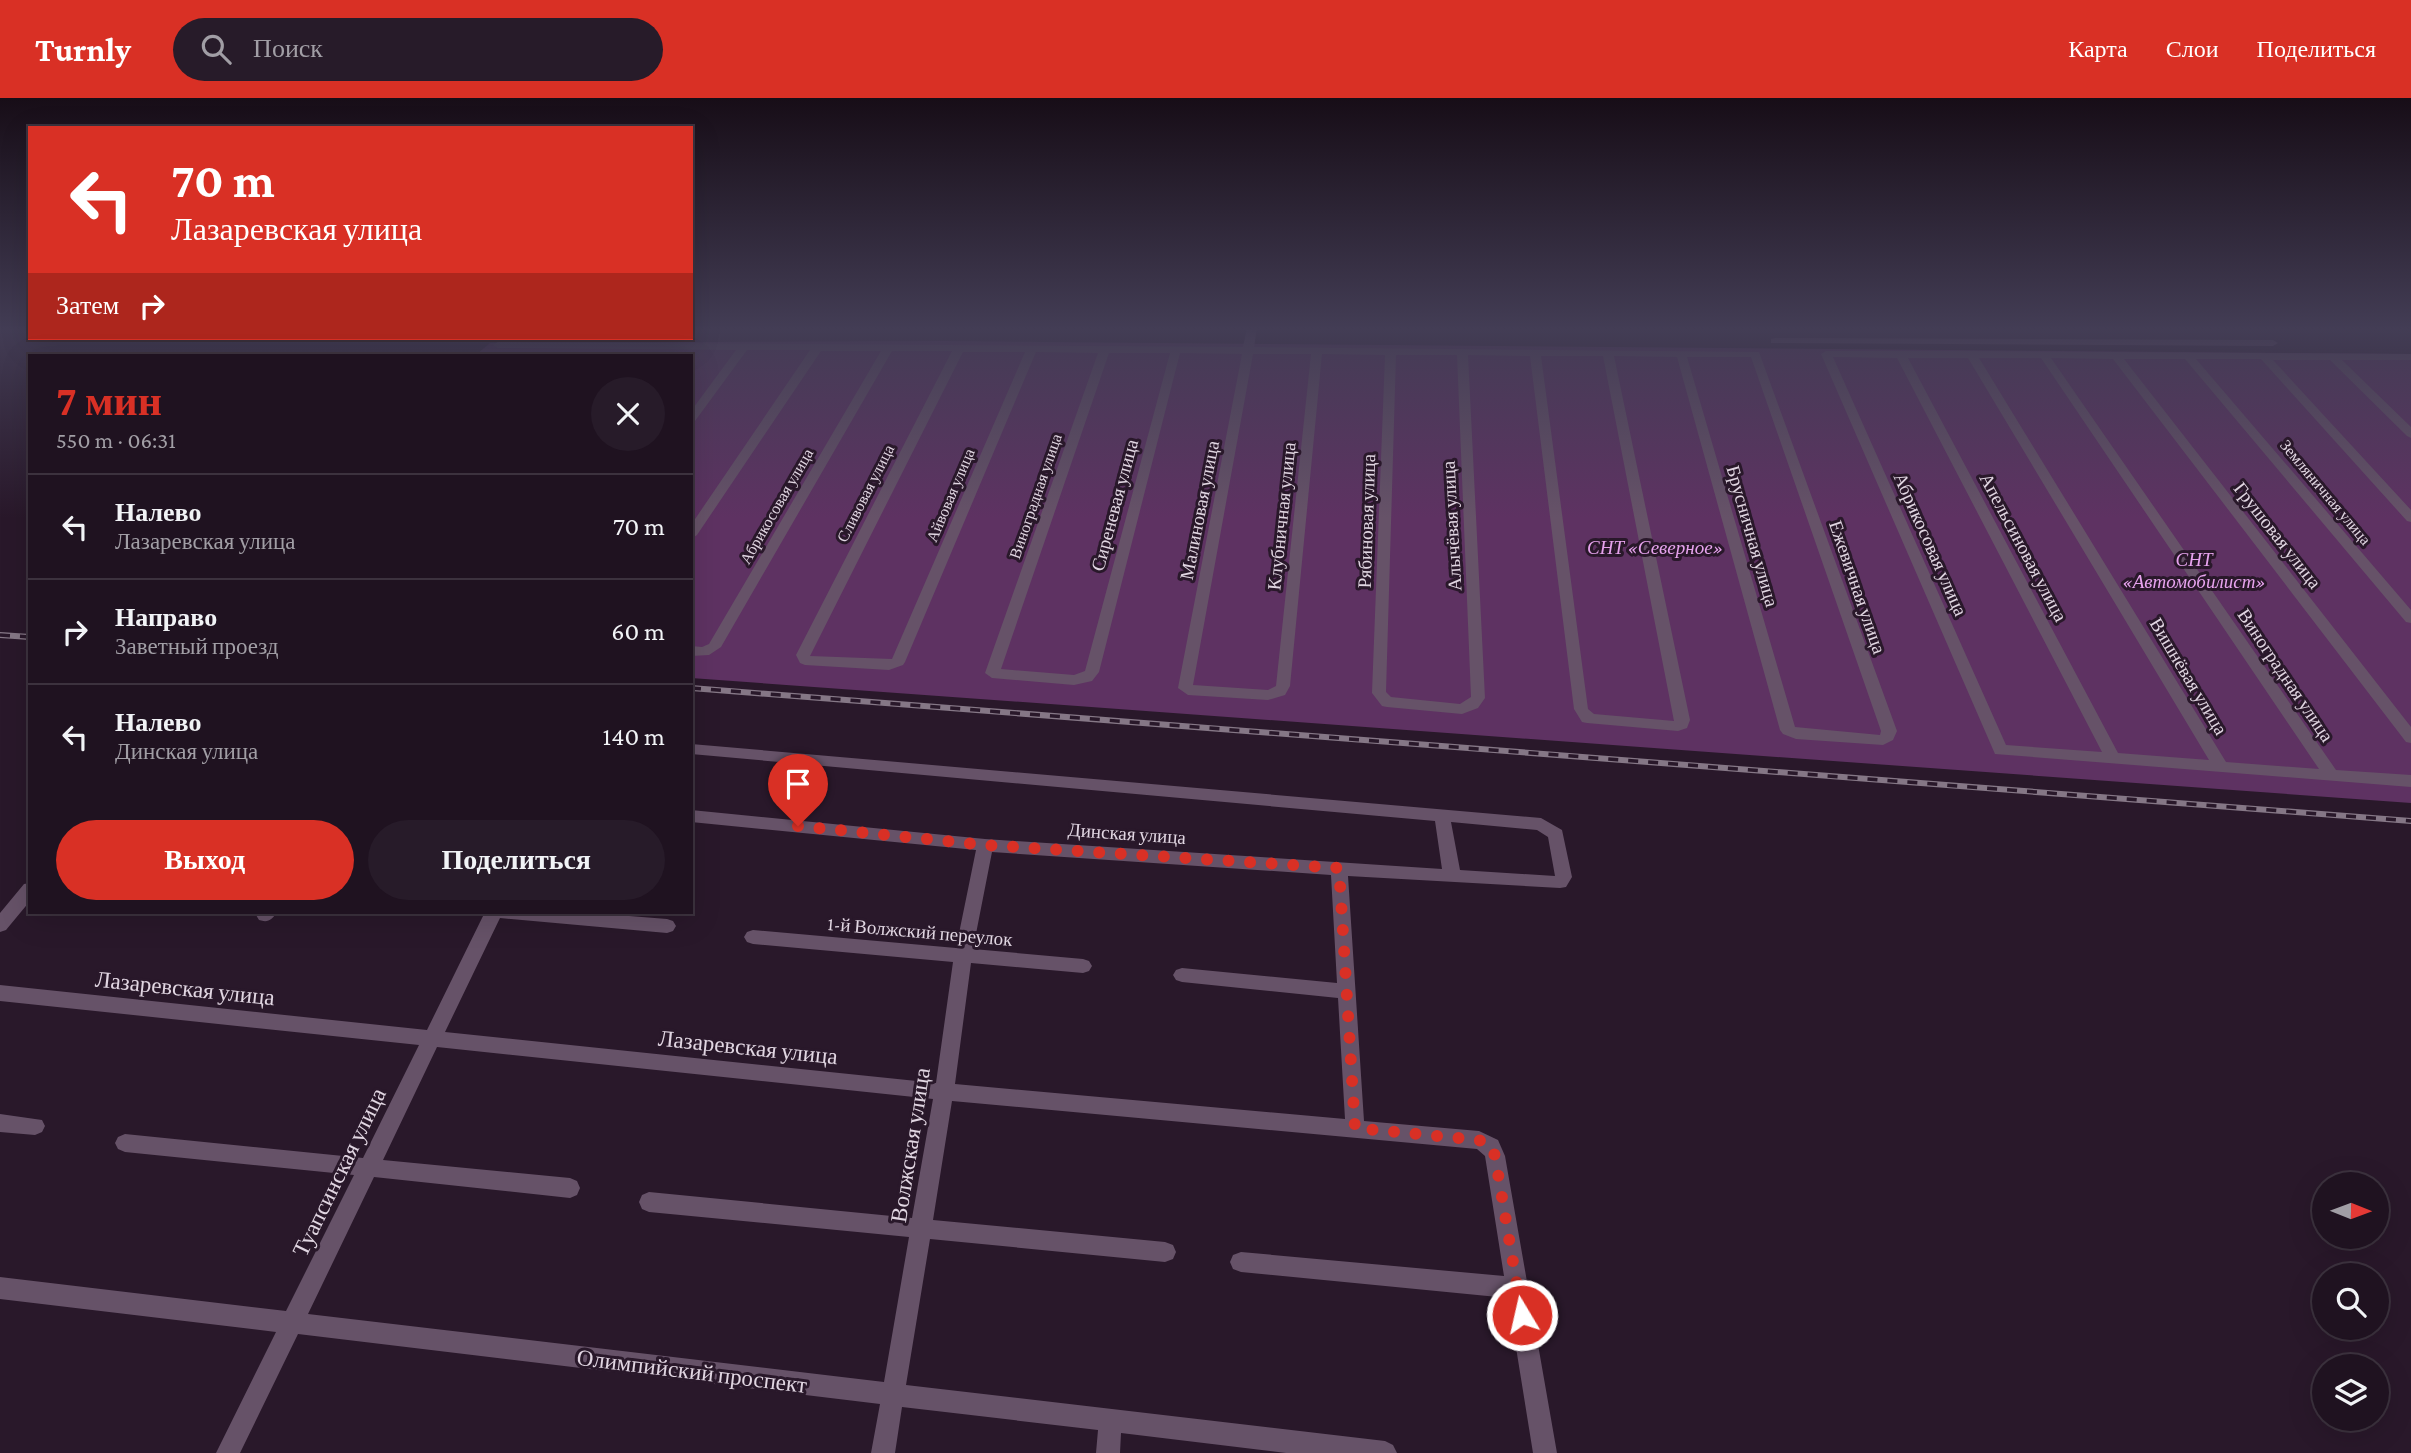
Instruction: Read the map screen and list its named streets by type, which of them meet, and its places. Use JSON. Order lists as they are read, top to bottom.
{
  "streets": {
    "street": [
      "Земляничная улица",
      "Сливовая улица",
      "Айвовая улица",
      "Виноградная улица",
      "Сиреневая улица",
      "Абрикосовая улица",
      "Малиновая улица",
      "Клубничная улица",
      "Рябиновая улица",
      "Алычёвая улица",
      "Грушовая улица",
      "Брусничная улица",
      "Апельсиновая улица",
      "Ежевичная улица",
      "Вишнёвая улица",
      "Динская улица",
      "1-й Волжский переулок",
      "Лазаревская улица",
      "Волжская улица",
      "Туапсинская улица",
      "Олимпийский проспект"
    ]
  },
  "crossings": [
    ["Сливовая улица", "Айвовая улица"],
    ["Виноградная улица", "Сиреневая улица"],
    ["Абрикосовая улица", "Апельсиновая улица"],
    ["Малиновая улица", "Клубничная улица"],
    ["Рябиновая улица", "Алычёвая улица"],
    ["Брусничная улица", "Ежевичная улица"],
    ["Динская улица", "Волжская улица"],
    ["1-й Волжский переулок", "Волжская улица"],
    ["Лазаревская улица", "Волжская улица"],
    ["Лазаревская улица", "Туапсинская улица"],
    ["Волжская улица", "Олимпийский проспект"],
    ["Туапсинская улица", "Олимпийский проспект"]
  ],
  "parks": ["СНТ «Северное»", "СНТ «Автомобилист»"],
  "north": "right",
  "page": {
    "header": "Turnly",
    "search": "Поиск",
    "nav": ["Карта", "Слои", "Поделиться"],
    "turn": ["70 m", "Лазаревская улица"],
    "then": "Затем",
    "heading": ["7 мин", "550 m · 06:31"],
    "list": [
      {
        "name": "Налево",
        "note": "Лазаревская улица",
        "value": "70 m"
      },
      {
        "name": "Направо",
        "note": "Заветный проезд",
        "value": "60 m"
      },
      {
        "name": "Налево",
        "note": "Динская улица",
        "value": "140 m"
      }
    ],
    "buttons": ["Выход", "Поделиться"]
  }
}
